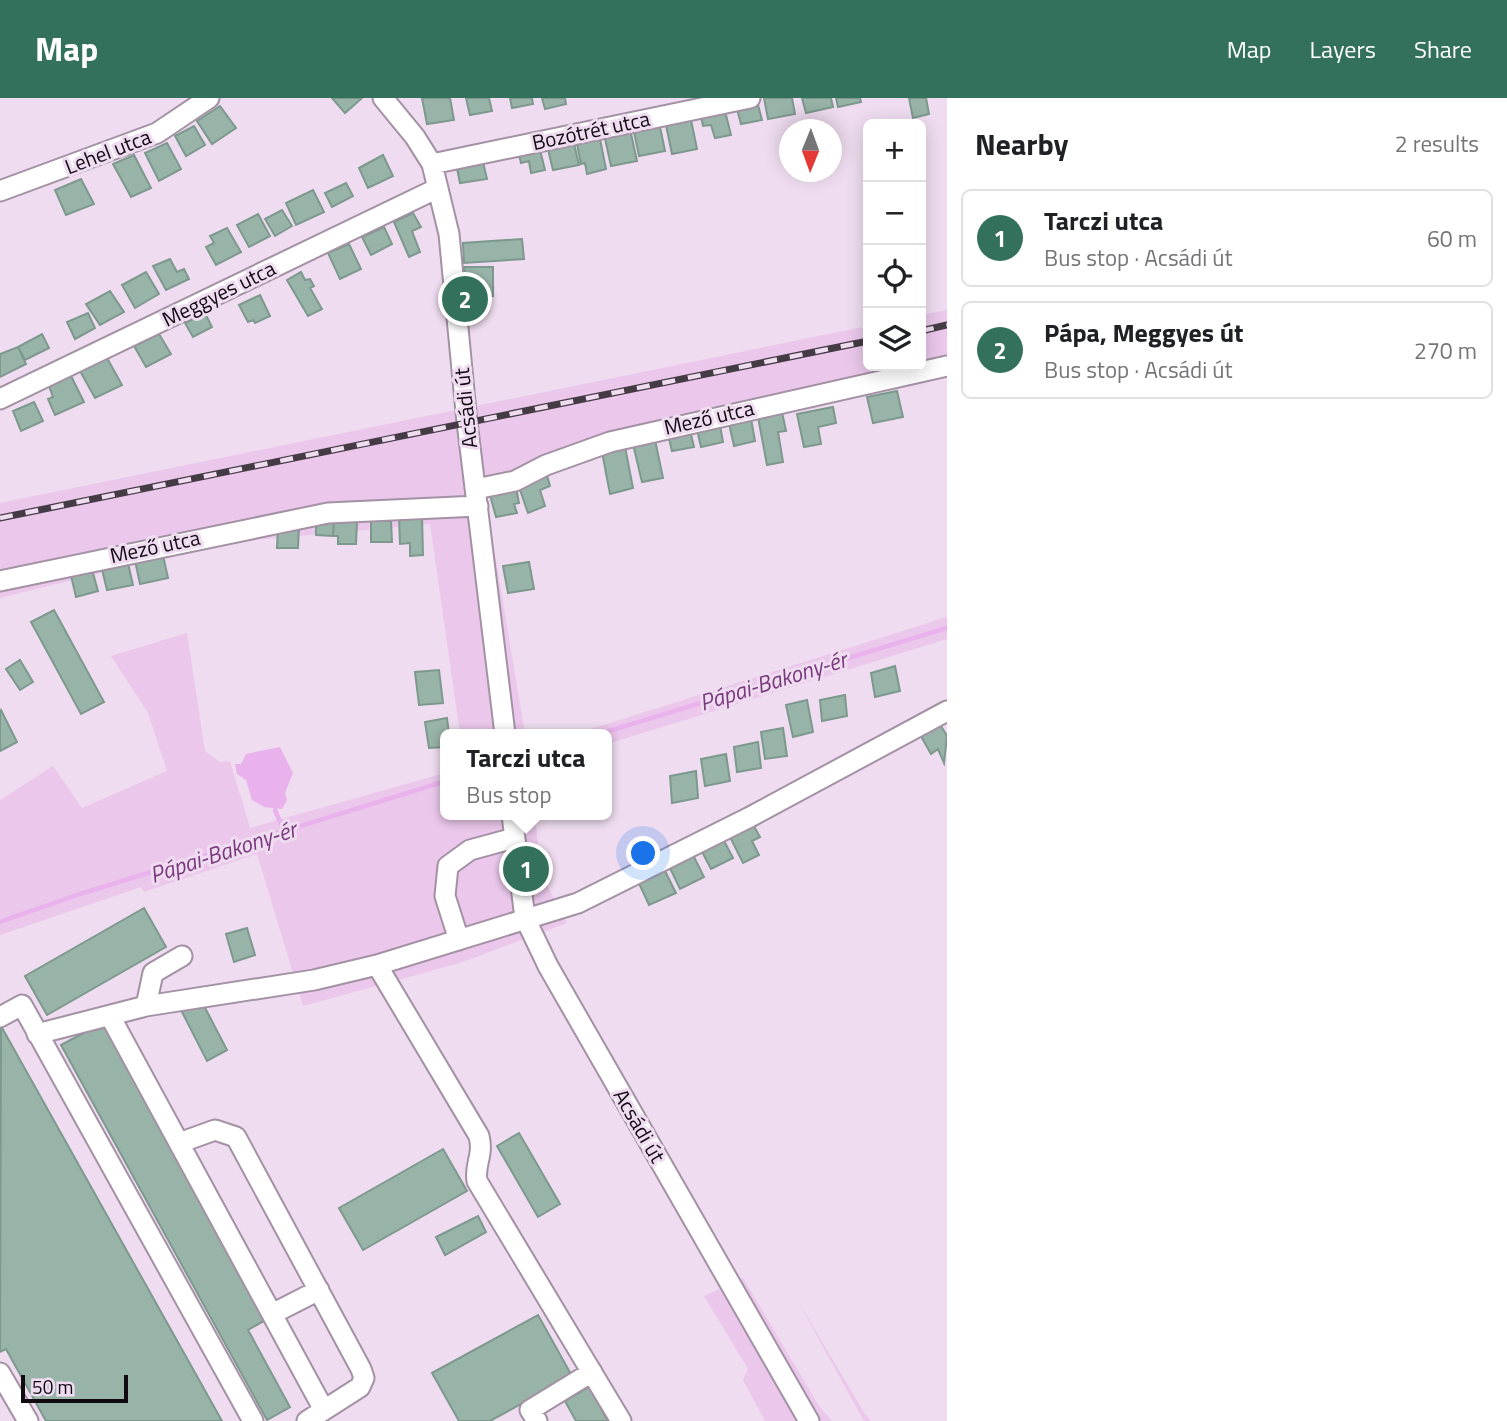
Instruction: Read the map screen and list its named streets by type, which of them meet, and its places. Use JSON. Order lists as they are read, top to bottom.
{
  "streets": {
    "street": [
      "Bozótrét utca",
      "Lehel utca",
      "Meggyes utca",
      "Acsádi út",
      "Mező utca"
    ]
  },
  "crossings": [
    ["Bozótrét utca", "Acsádi út"],
    ["Meggyes utca", "Acsádi út"],
    ["Acsádi út", "Mező utca"]
  ],
  "water": ["Pápai-Bakony-ér"],
  "scale_bar": "50 m",
  "north": "bottom",
  "page": {
    "header": "Map",
    "nav": ["Map", "Layers", "Share"],
    "heading": ["Nearby", "2 results"],
    "map_buttons": ["+", "−"],
    "list": [
      {
        "mark": "1",
        "name": "Tarczi utca",
        "note": "Bus stop · Acsádi út",
        "value": "60 m"
      },
      {
        "mark": "2",
        "name": "Pápa, Meggyes út",
        "note": "Bus stop · Acsádi út",
        "value": "270 m"
      }
    ],
    "pins": ["2", "1"],
    "popup": ["Tarczi utca", "Bus stop"],
    "scale": "50 m"
  }
}
